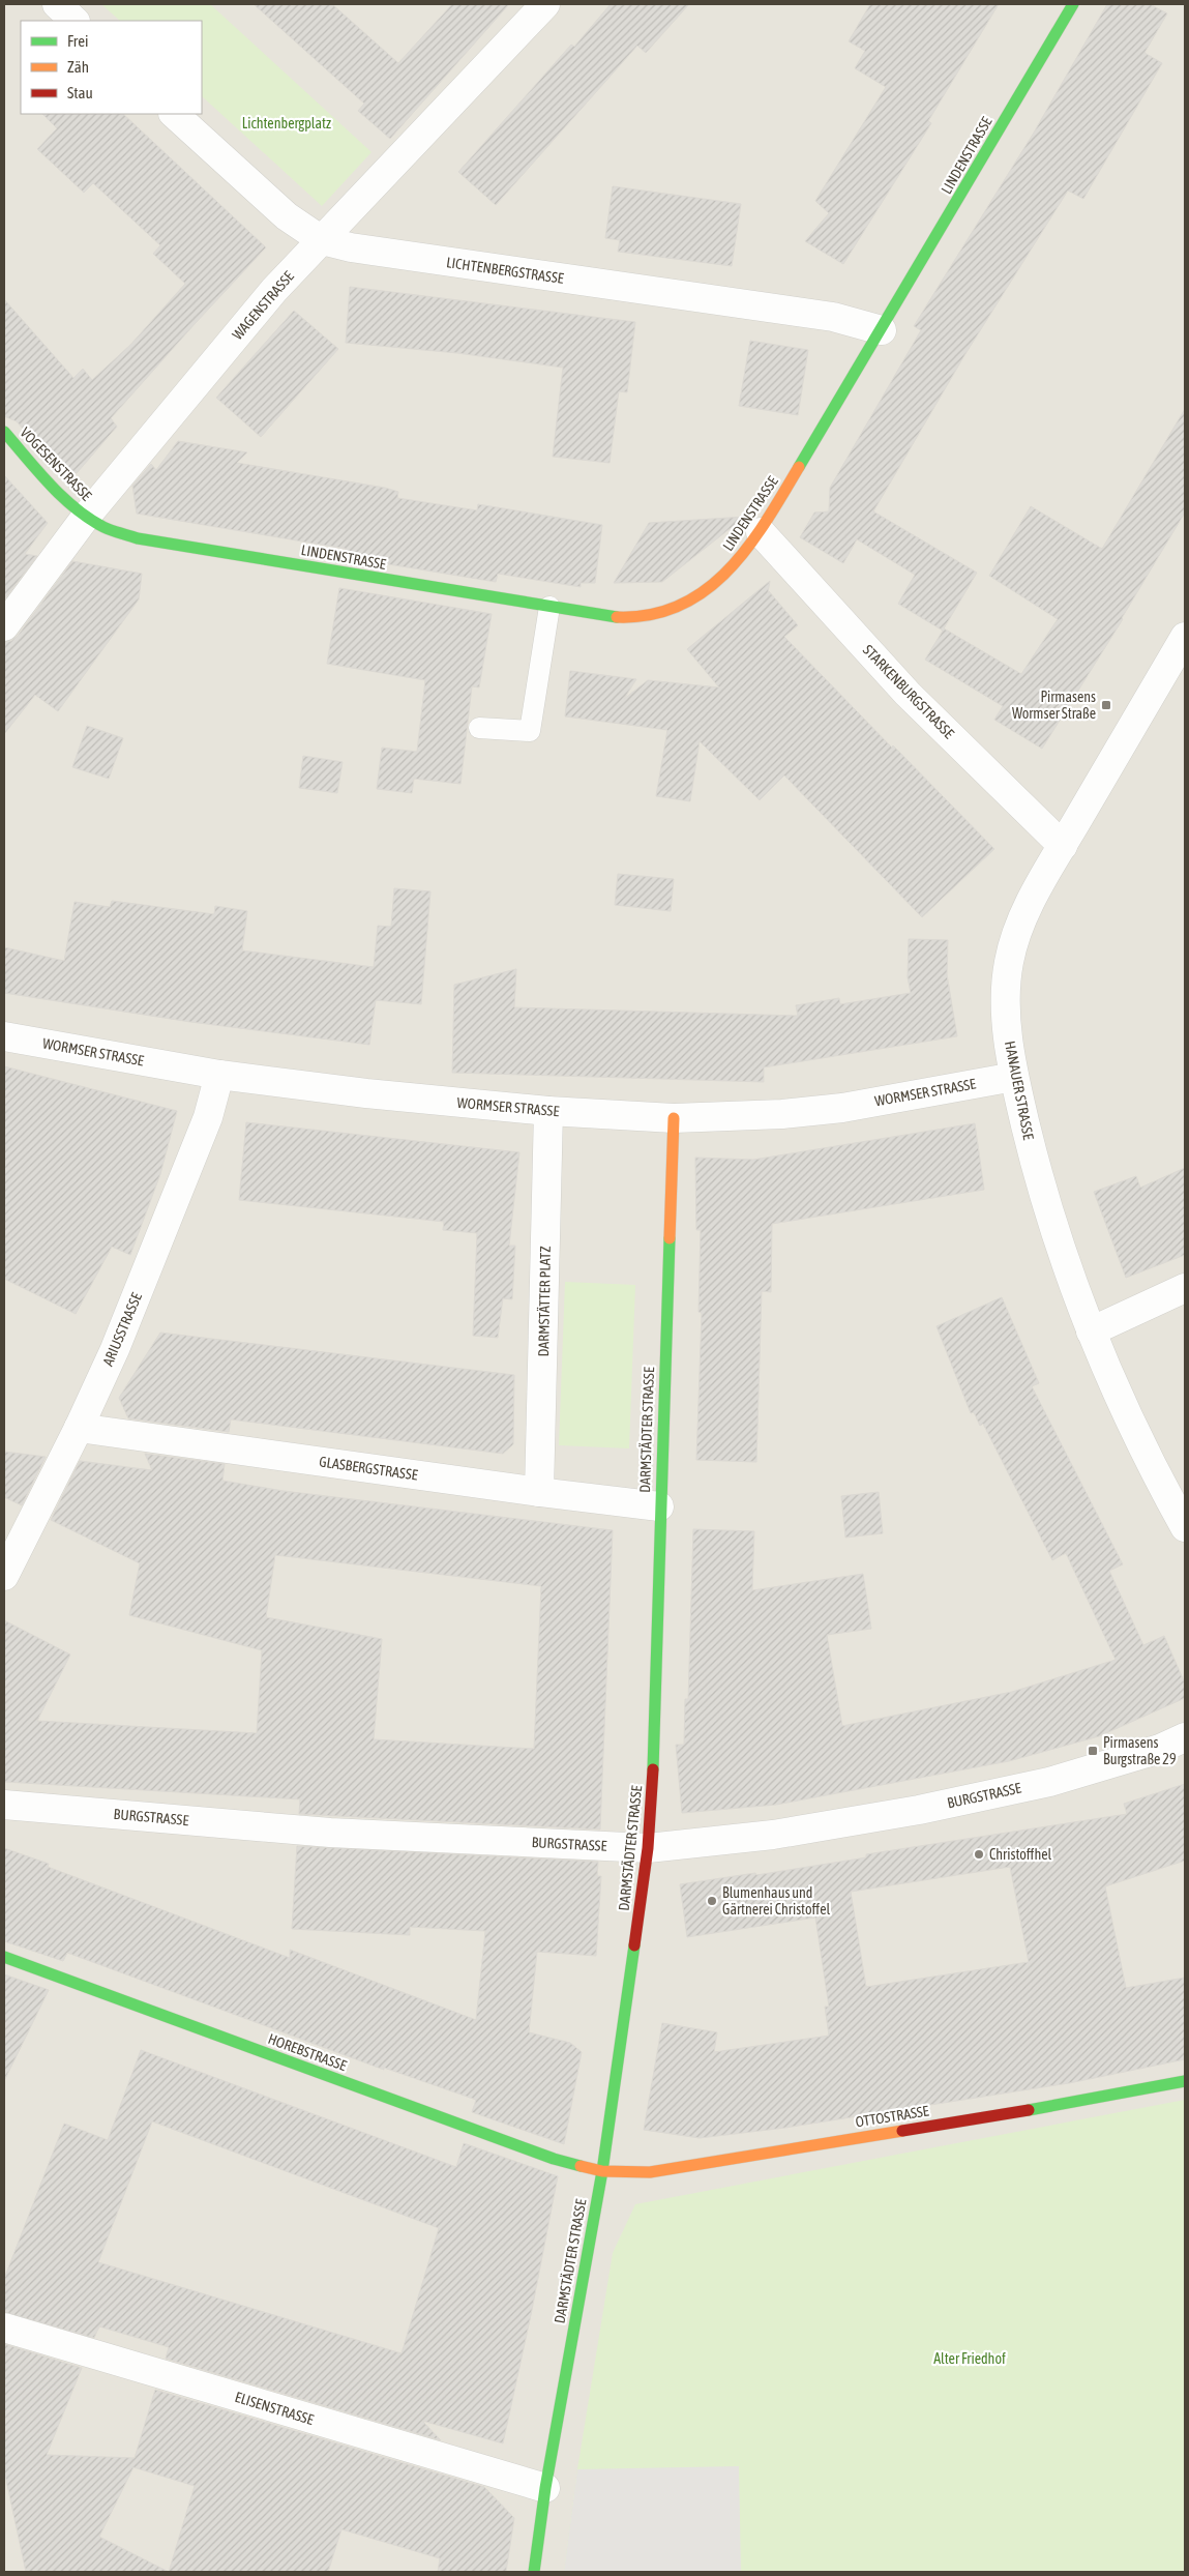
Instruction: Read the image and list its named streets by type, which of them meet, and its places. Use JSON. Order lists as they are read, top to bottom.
{
  "streets": {
    "street": [
      "LINDENSTRASSE",
      "LICHTENBERGSTRASSE",
      "WAGENSTRASSE",
      "VOGESENSTRASSE",
      "STARKENBURGSTRASSE",
      "WORMSER STRASSE",
      "HANAUER STRASSE",
      "DARMSTÄTTER PLATZ",
      "ARIUSSTRASSE",
      "DARMSTÄDTER STRASSE",
      "GLASBERGSTRASSE",
      "BURGSTRASSE",
      "HOREBSTRASSE",
      "OTTOSTRASSE",
      "ELISENSTRASSE"
    ]
  },
  "crossings": [
    ["LINDENSTRASSE", "LICHTENBERGSTRASSE"],
    ["LINDENSTRASSE", "WAGENSTRASSE"],
    ["LINDENSTRASSE", "VOGESENSTRASSE"],
    ["LINDENSTRASSE", "STARKENBURGSTRASSE"],
    ["LICHTENBERGSTRASSE", "WAGENSTRASSE"],
    ["WAGENSTRASSE", "VOGESENSTRASSE"],
    ["STARKENBURGSTRASSE", "HANAUER STRASSE"],
    ["WORMSER STRASSE", "HANAUER STRASSE"],
    ["WORMSER STRASSE", "DARMSTÄTTER PLATZ"],
    ["WORMSER STRASSE", "ARIUSSTRASSE"],
    ["WORMSER STRASSE", "DARMSTÄDTER STRASSE"],
    ["DARMSTÄTTER PLATZ", "GLASBERGSTRASSE"],
    ["ARIUSSTRASSE", "GLASBERGSTRASSE"],
    ["DARMSTÄDTER STRASSE", "GLASBERGSTRASSE"],
    ["DARMSTÄDTER STRASSE", "BURGSTRASSE"],
    ["DARMSTÄDTER STRASSE", "HOREBSTRASSE"],
    ["DARMSTÄDTER STRASSE", "OTTOSTRASSE"],
    ["DARMSTÄDTER STRASSE", "ELISENSTRASSE"],
    ["HOREBSTRASSE", "OTTOSTRASSE"]
  ],
  "parks": ["Lichtenbergplatz", "Alter Friedhof"],
  "places": {
    "transit": ["Pirmasens Wormser Straße", "Pirmasens Burgstraße 29"],
    "other": ["Christoffhel", "Blumenhaus und Gärtnerei Christoffel"]
  },
  "legend": ["Frei", "Zäh", "Stau"]
}
